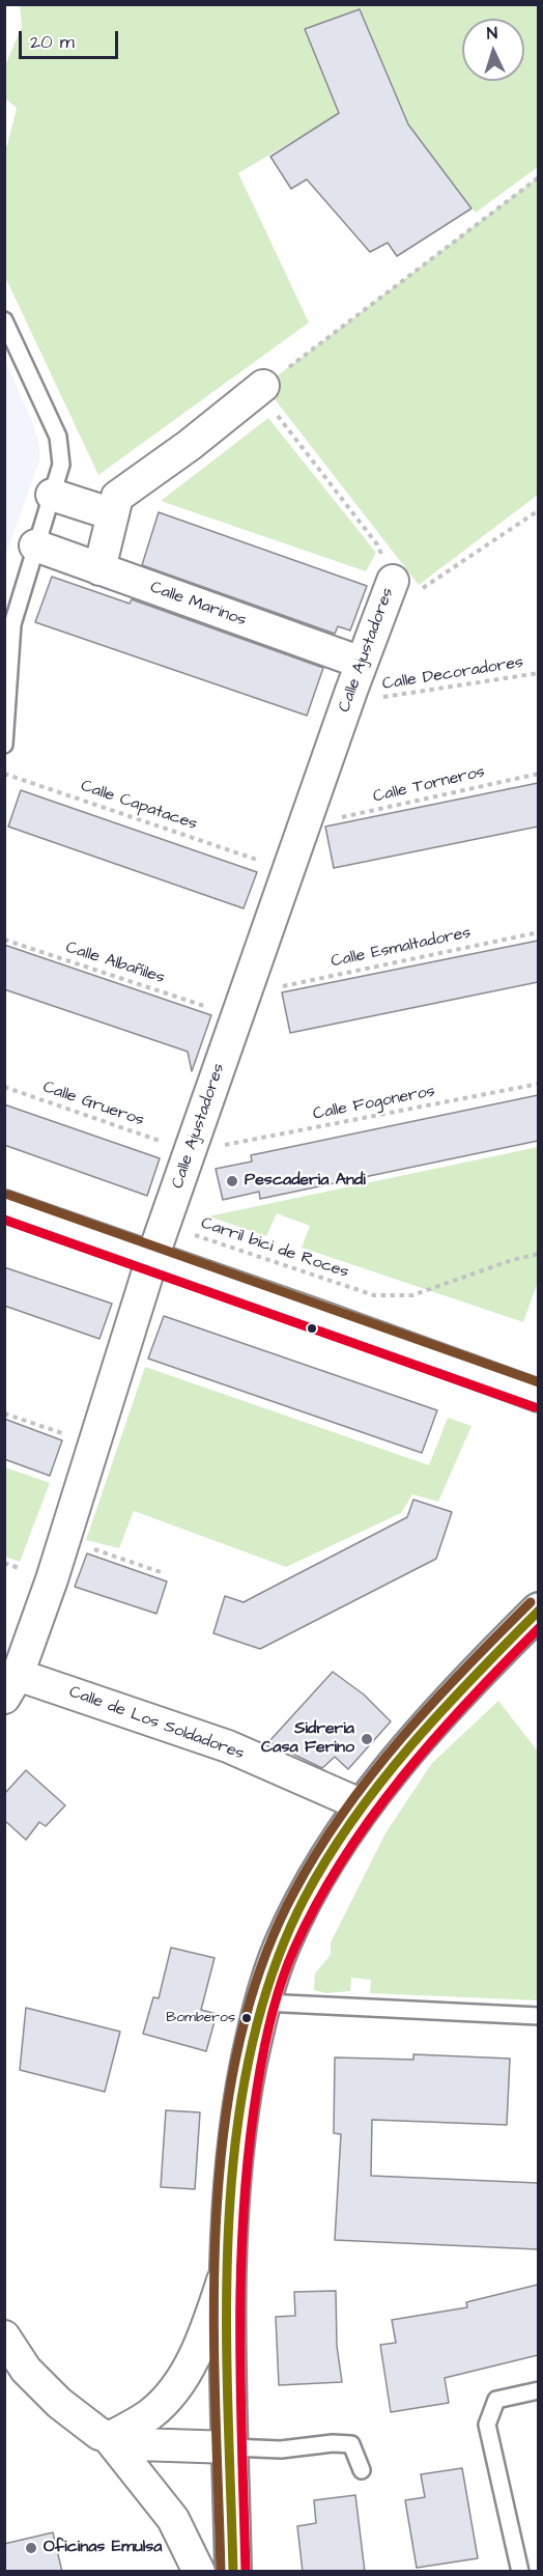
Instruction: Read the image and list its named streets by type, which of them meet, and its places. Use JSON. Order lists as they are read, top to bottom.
{
  "streets": {
    "street": ["Calle Marinos", "Calle Ajustadores", "Calle de Los Soldadores"],
    "path": [
      "Calle Decoradores",
      "Calle Torneros",
      "Calle Capataces",
      "Calle Esmaltadores",
      "Calle Albañiles",
      "Calle Fogoneros",
      "Calle Grueros",
      "Carril bici de Roces"
    ]
  },
  "crossings": [
    ["Calle Marinos", "Calle Ajustadores"],
    ["Calle Ajustadores", "Carril bici de Roces"],
    ["Calle Ajustadores", "Calle de Los Soldadores"]
  ],
  "places": [
    "Pescaderia Andi",
    "Sidreria Casa Ferino",
    "Bomberos",
    "Oficinas Emulsa"
  ],
  "scale_bar": "20 m",
  "north": "top"
}
